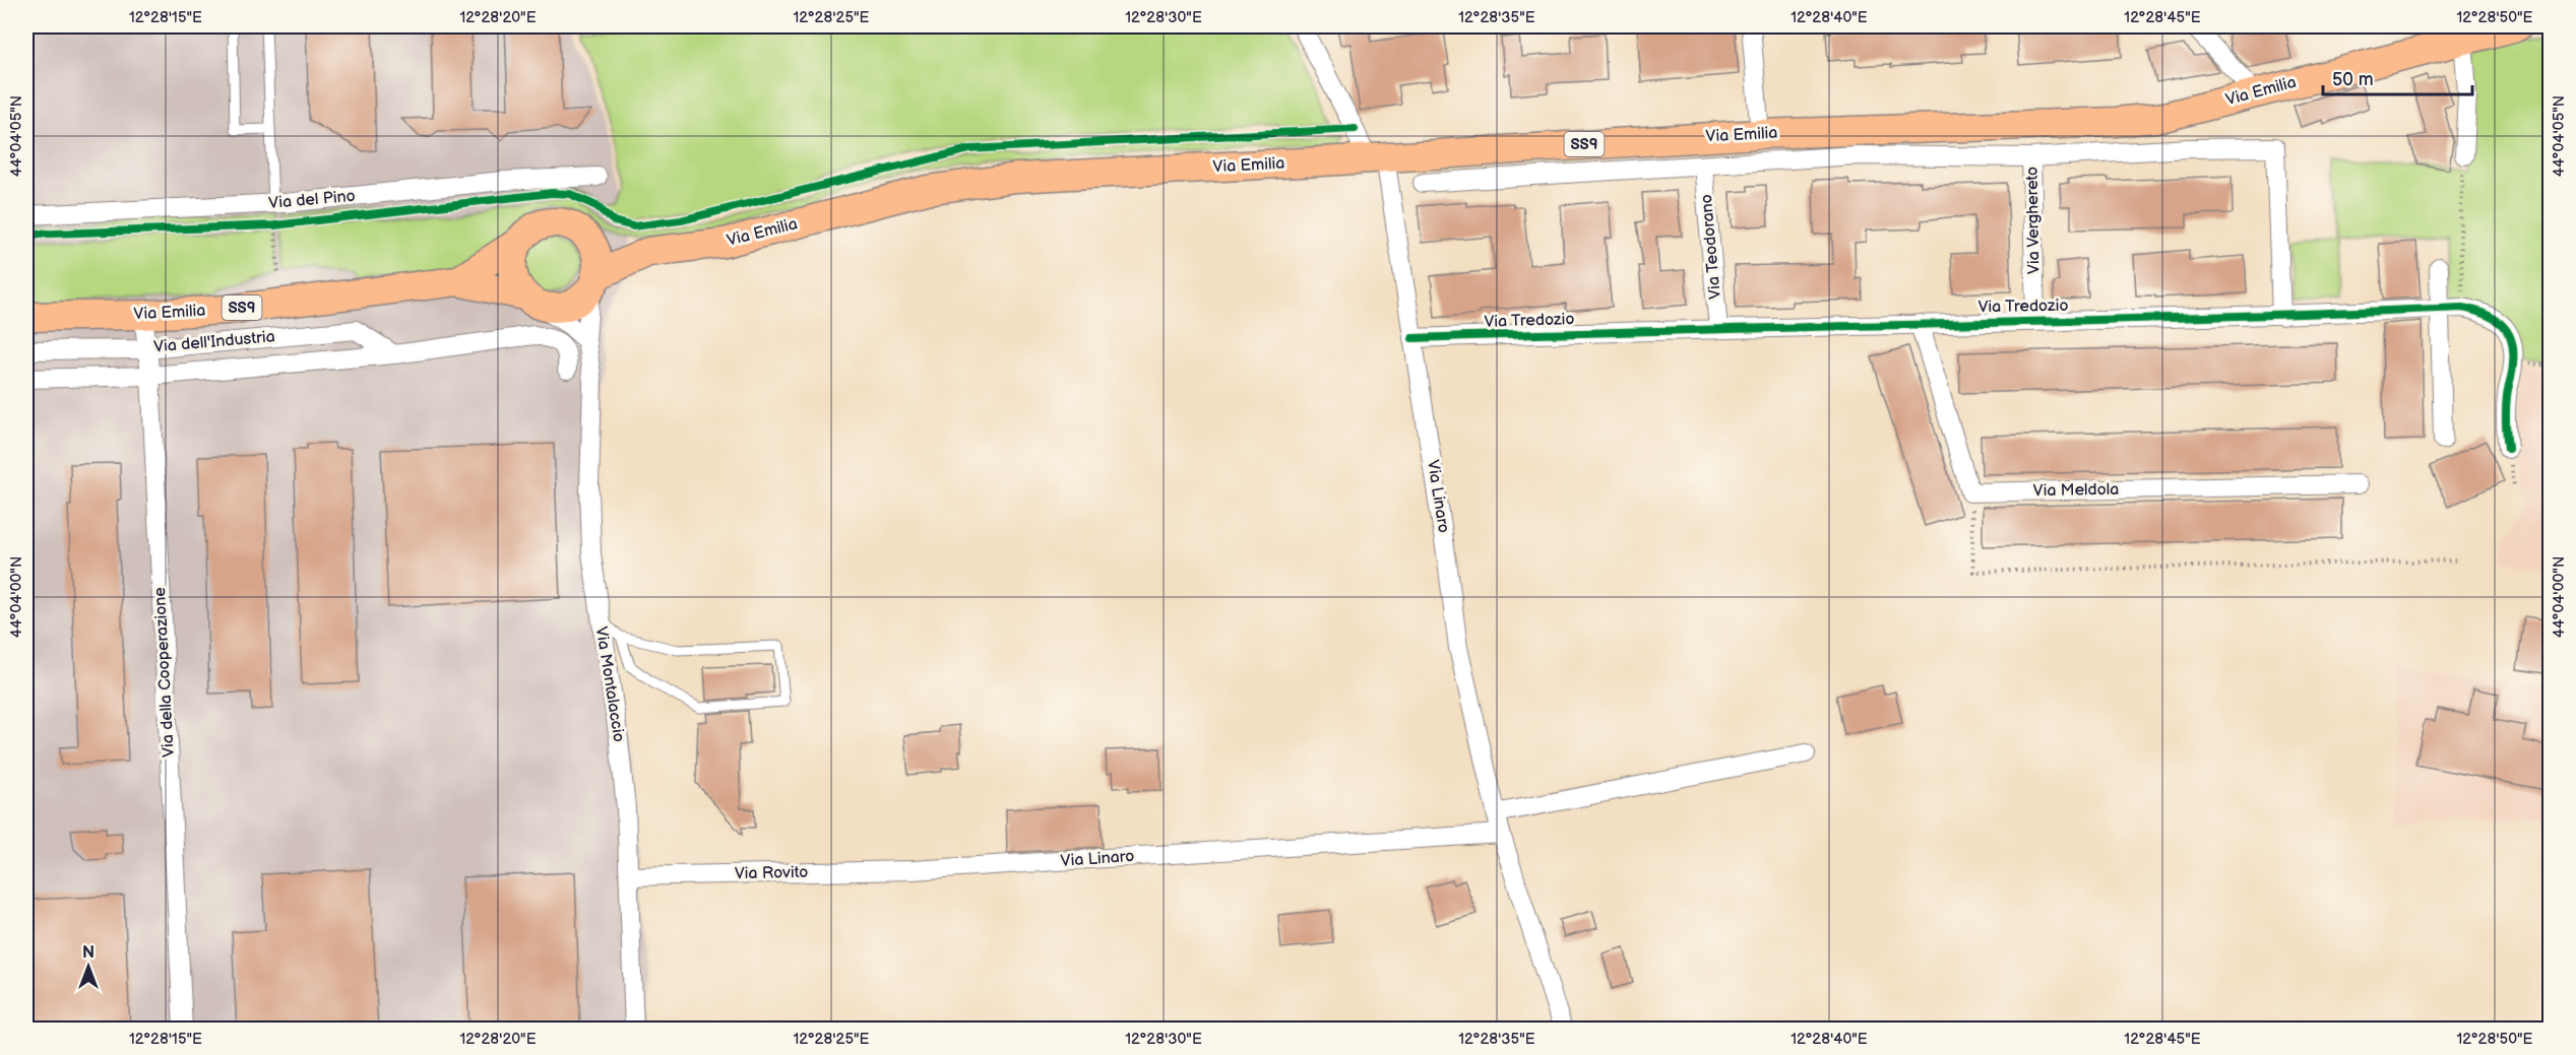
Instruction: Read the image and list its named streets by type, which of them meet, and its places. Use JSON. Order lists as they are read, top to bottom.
{
  "streets": {
    "main road": ["Via Emilia", "SS9"],
    "street": [
      "Via del Pino",
      "Via Verghereto",
      "Via Teodorano",
      "Via Tredozio",
      "Via dell'Industria",
      "Via Meldola",
      "Via Linaro",
      "Via della Cooperazione",
      "Via Montalaccio",
      "Via Rovito"
    ]
  },
  "crossings": [
    ["Via Emilia", "Via Verghereto"],
    ["Via Emilia", "Via Teodorano"],
    ["Via Emilia", "Via Linaro"],
    ["Via Emilia", "Via della Cooperazione"],
    ["Via Emilia", "Via Montalaccio"],
    ["Via Verghereto", "Via Tredozio"],
    ["Via Teodorano", "Via Tredozio"],
    ["Via Tredozio", "Via Linaro"],
    ["Via dell'Industria", "Via della Cooperazione"],
    ["Via Linaro", "Via Rovito"],
    ["Via Montalaccio", "Via Rovito"]
  ],
  "scale_bar": "50 m",
  "north": "top",
  "coordinates": [
    "12°28'15\"E",
    "12°28'20\"E",
    "12°28'25\"E",
    "12°28'30\"E",
    "12°28'35\"E",
    "12°28'40\"E",
    "12°28'45\"E",
    "12°28'50\"E",
    "44°04'05\"N",
    "44°04'00\"N"
  ]
}
